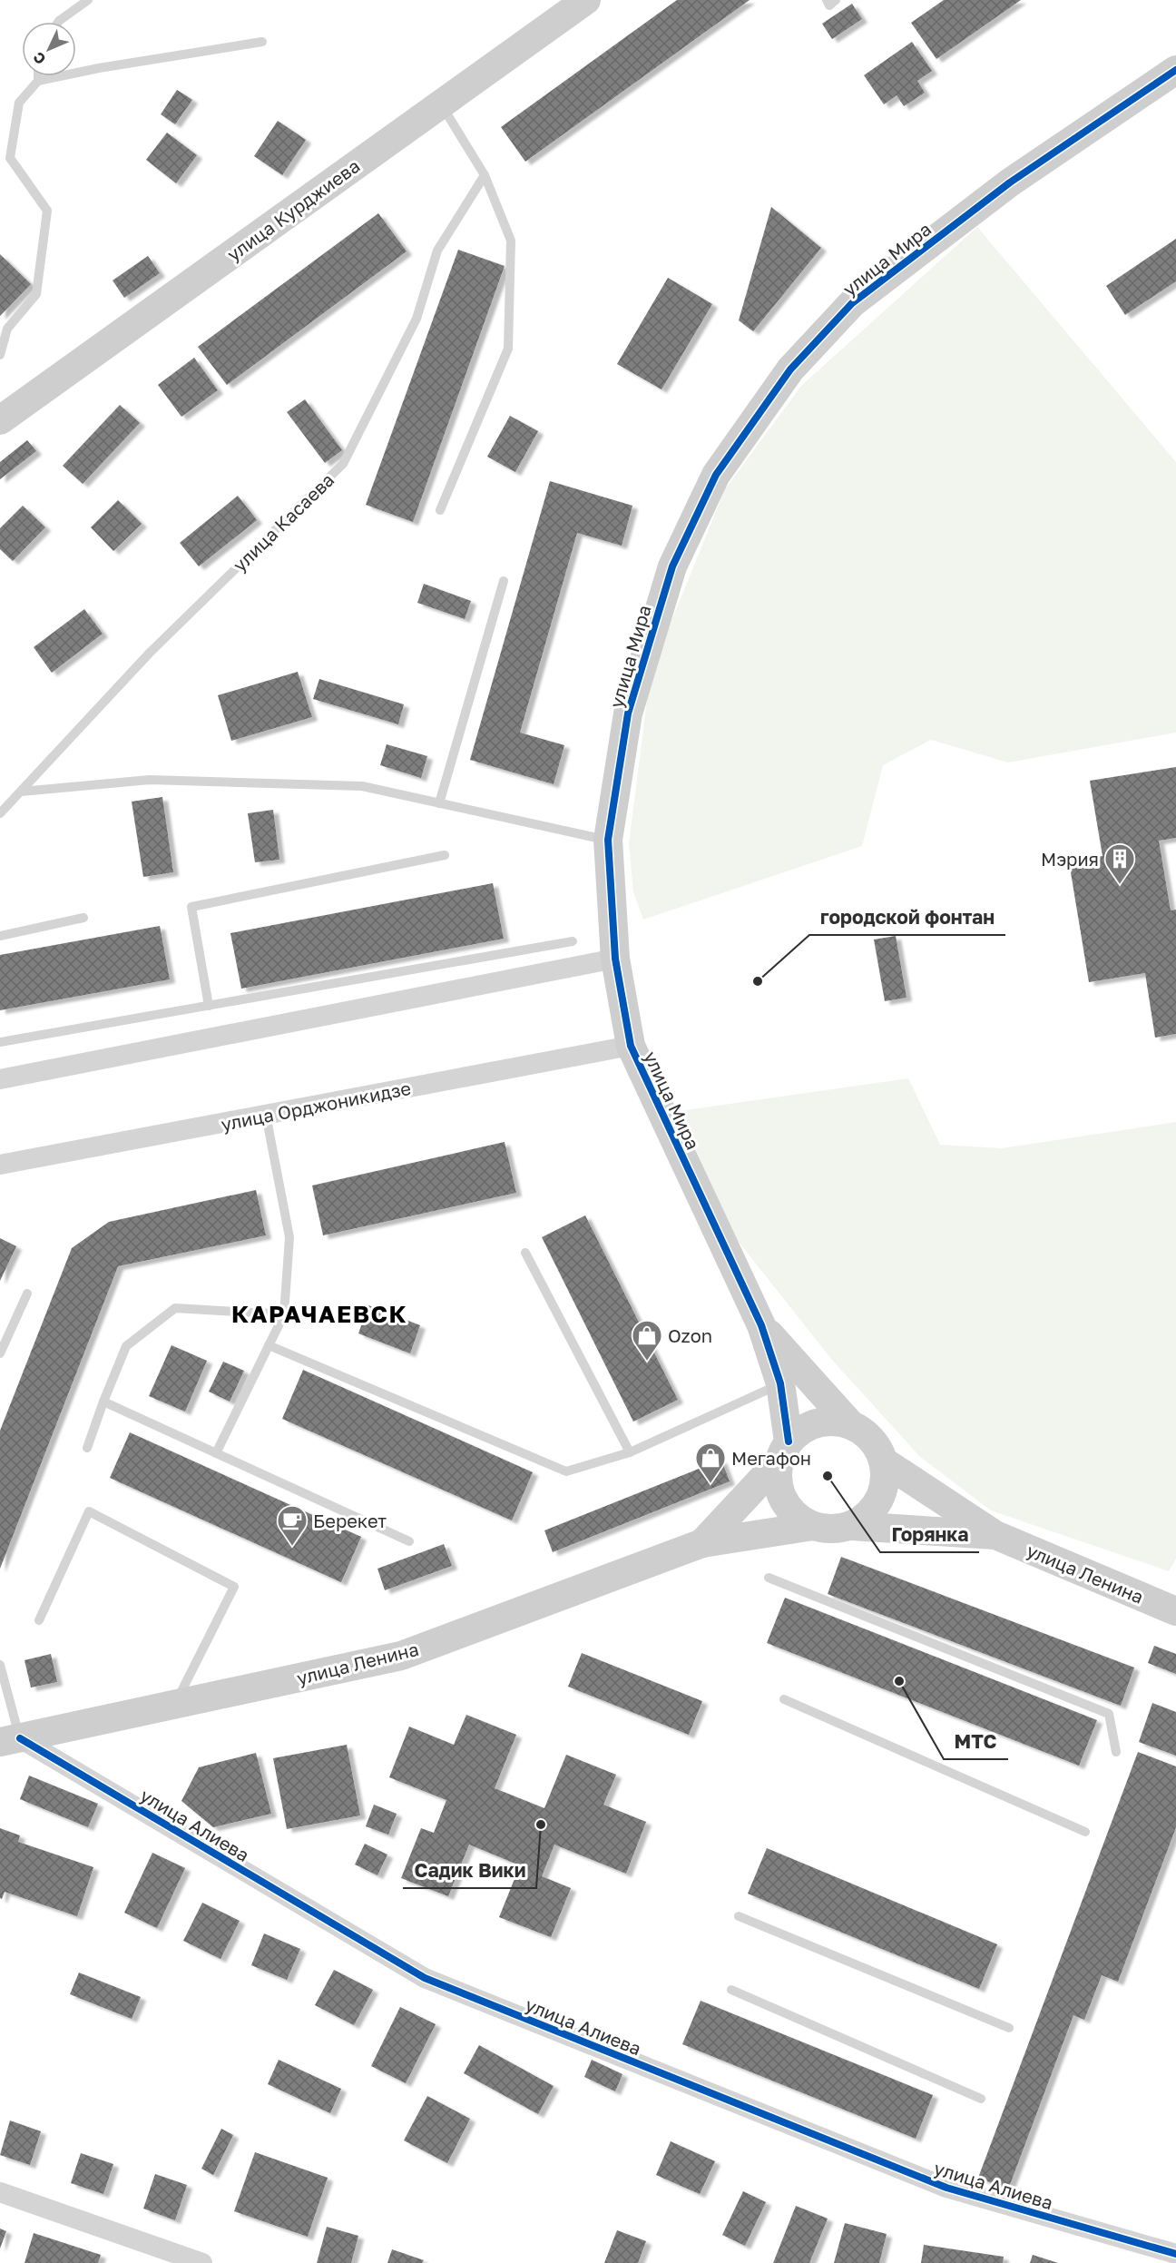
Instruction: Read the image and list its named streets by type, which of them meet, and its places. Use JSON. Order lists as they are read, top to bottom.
{
  "streets": {
    "street": [
      "улица Курджиева",
      "улица Мира",
      "улица Орджоникидзе",
      "улица Ленина",
      "улица Алиева"
    ],
    "lane": ["улица Касаева"]
  },
  "crossings": [
    ["улица Мира", "улица Орджоникидзе"],
    ["улица Мира", "улица Ленина"],
    ["улица Ленина", "улица Алиева"]
  ],
  "districts": ["КАРАЧАЕВСК"],
  "places": {
    "building": ["Мэрия"],
    "other": [
      "городской фонтан",
      "Горянка",
      "МТС",
      "Садик Вики"
    ],
    "shop": ["Ozon", "Мегафон"],
    "cafe": ["Берекет"]
  },
  "north": "bottom left"
}
